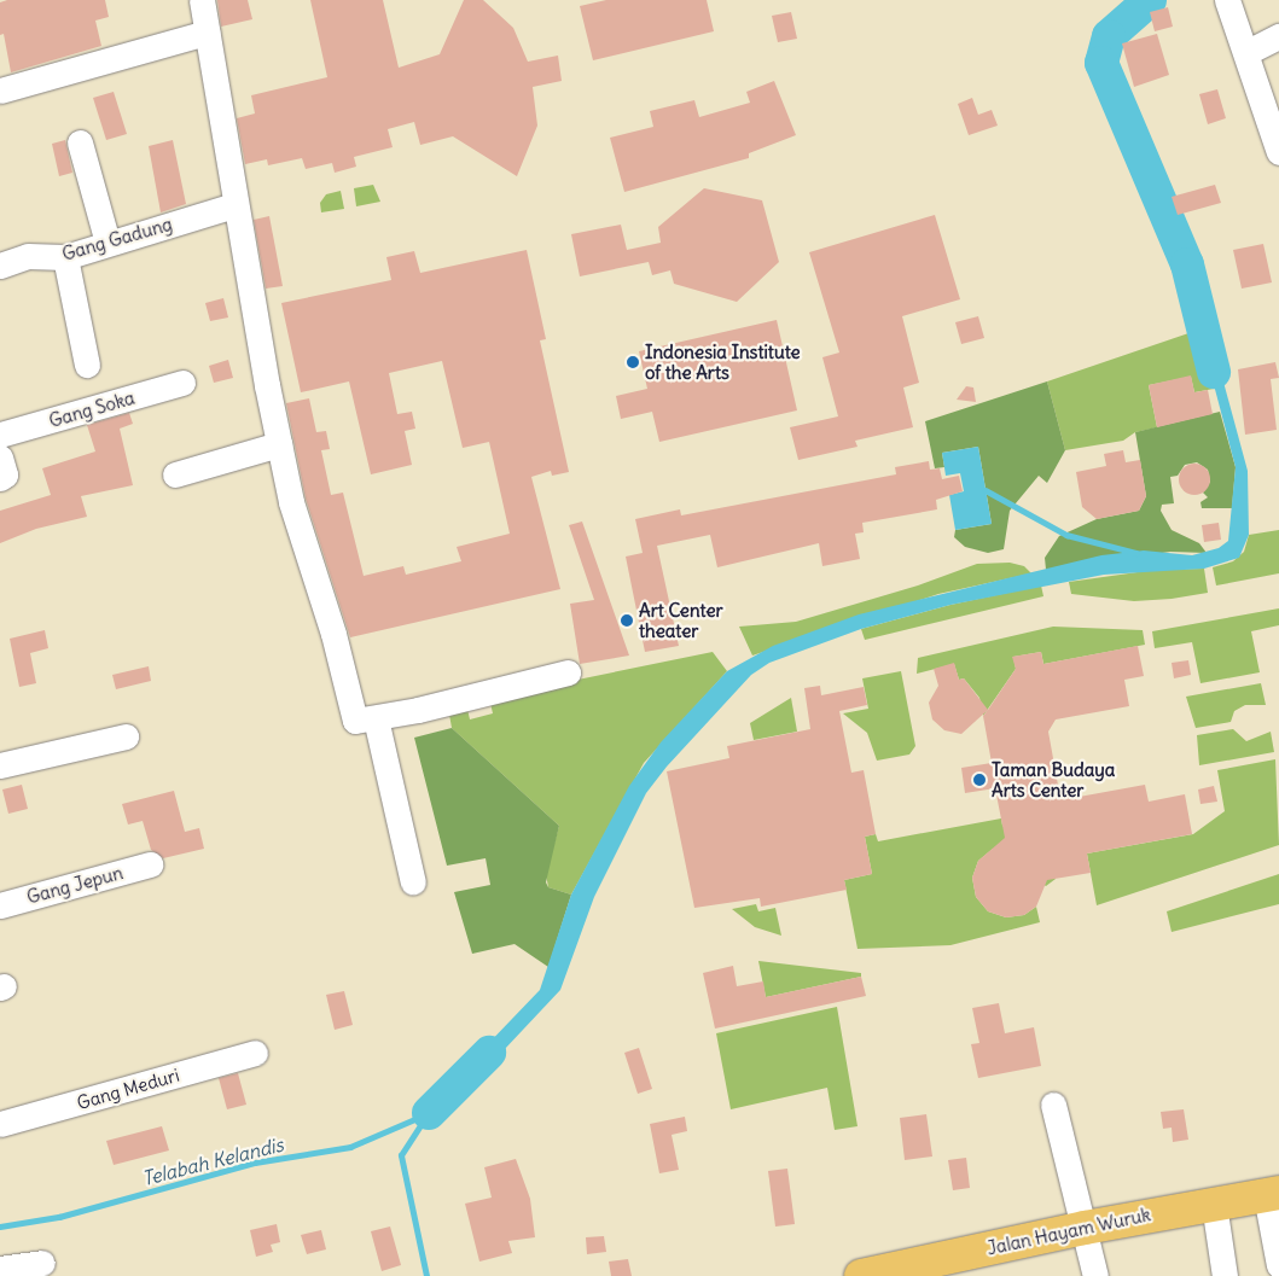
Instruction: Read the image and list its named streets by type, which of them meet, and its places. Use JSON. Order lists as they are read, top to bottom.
{
  "streets": {
    "main road": ["Jalan Hayam Wuruk"],
    "street": [
      "Gang Gadung",
      "Gang Soka",
      "Gang Jepun",
      "Gang Meduri"
    ]
  },
  "water": ["Telabah Kelandis"],
  "places": ["Indonesia Institute of the Arts", "Art Center theater", "Taman Budaya Arts Center"]
}
